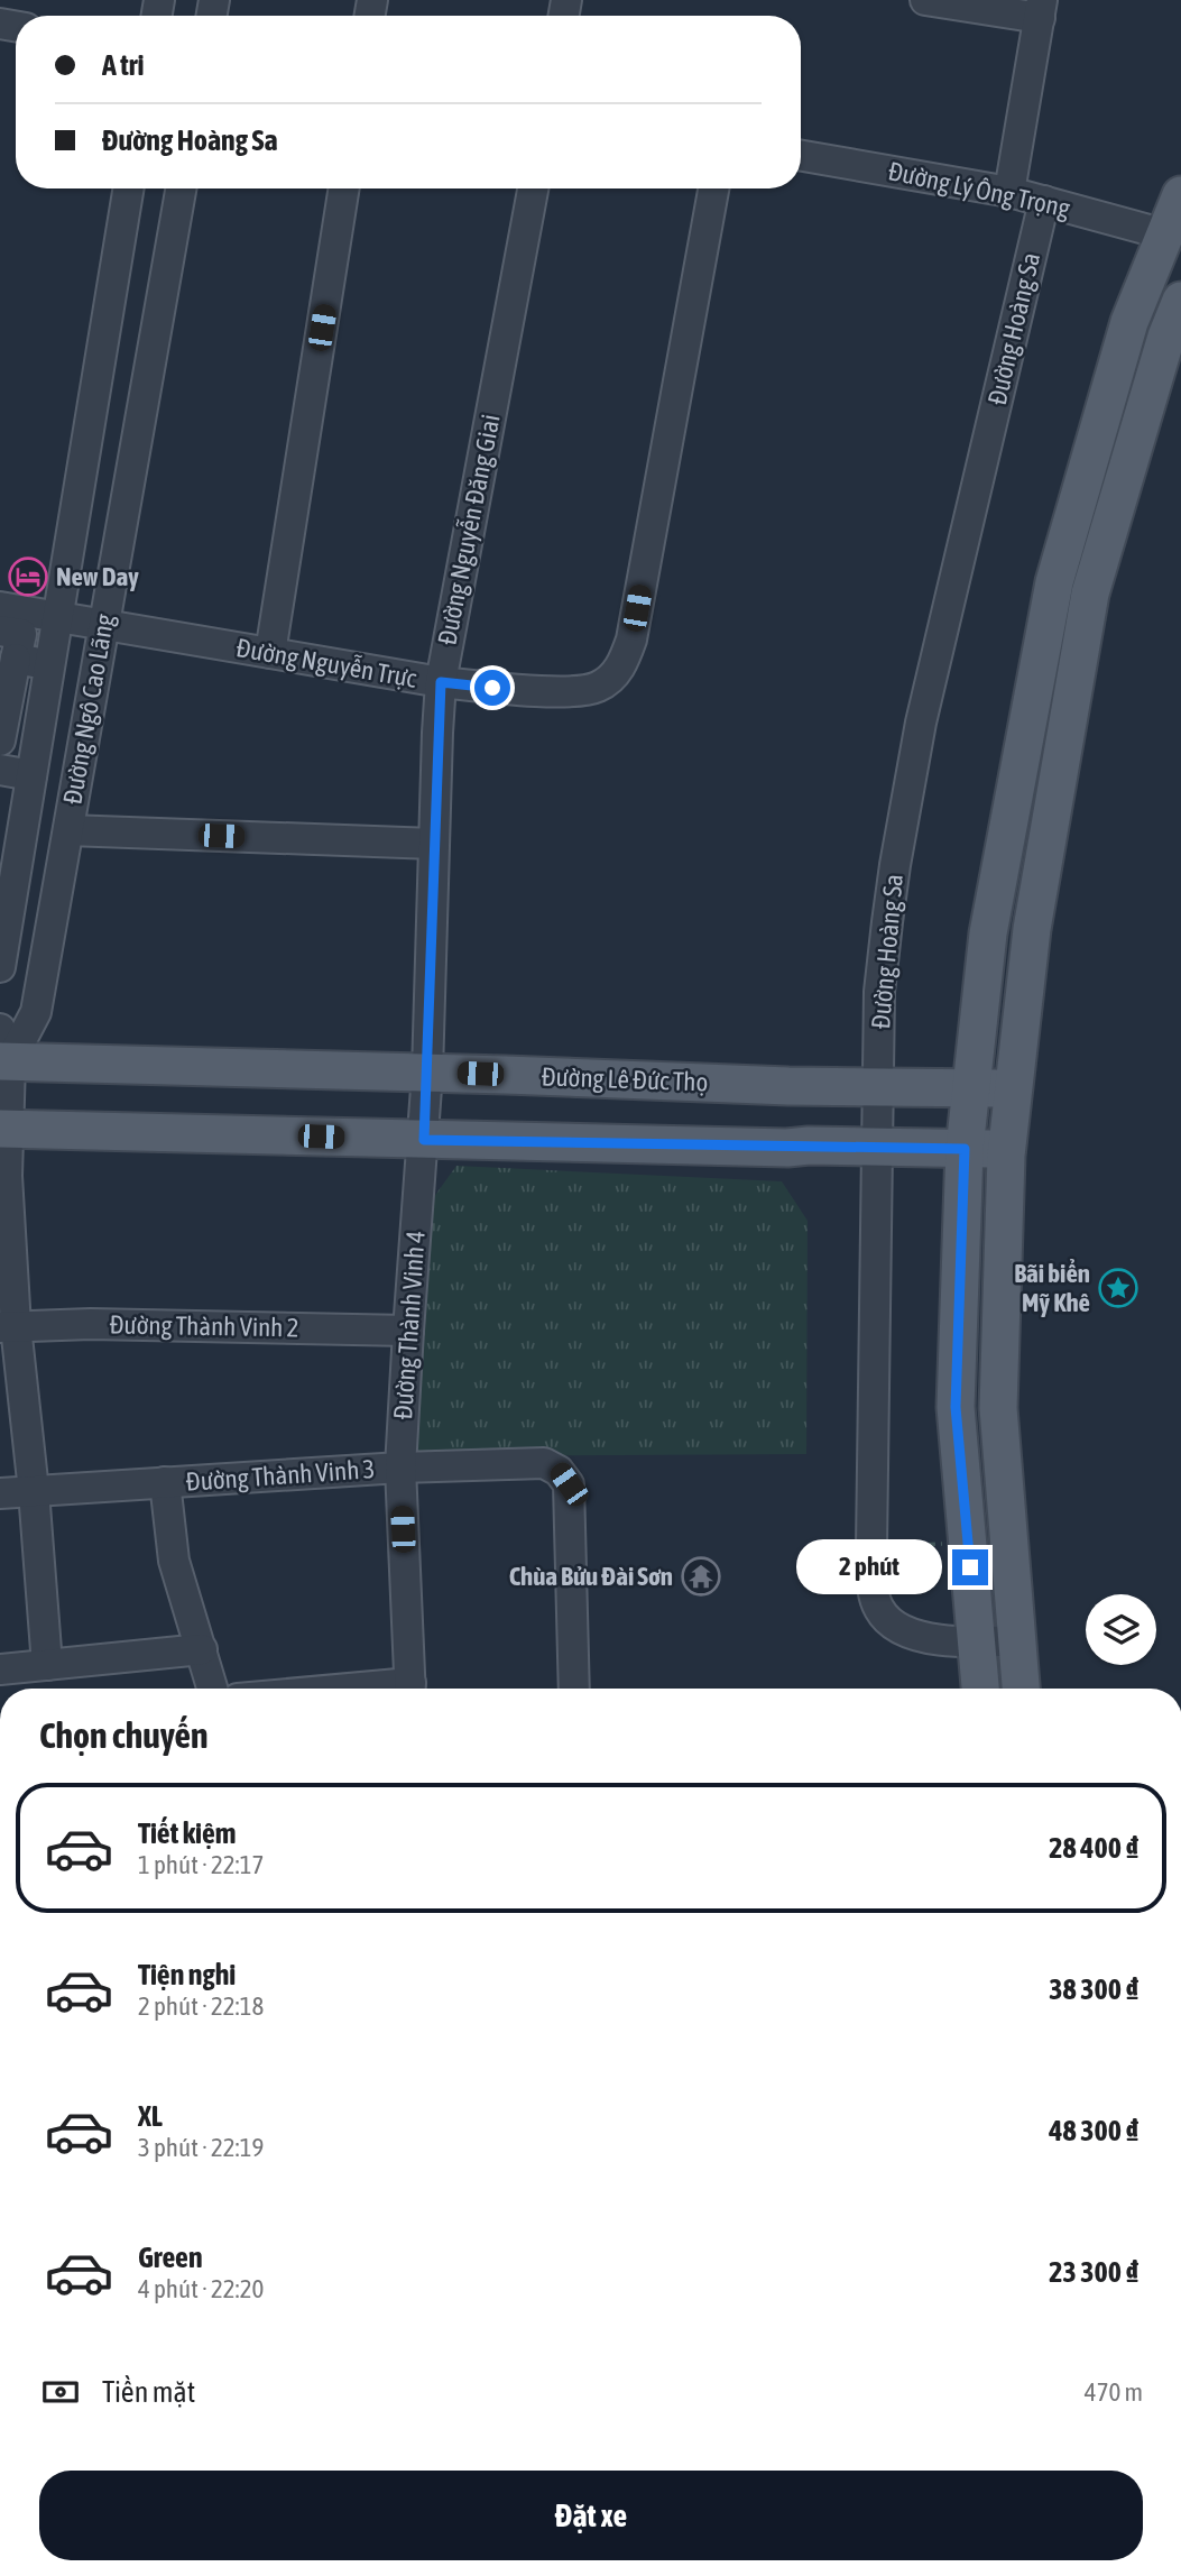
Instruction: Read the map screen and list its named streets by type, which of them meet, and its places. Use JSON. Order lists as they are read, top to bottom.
{
  "streets": {
    "main road": ["Đường Lê Đức Thọ"],
    "street": [
      "Đường Lý Ông Trọng",
      "Đường Hoàng Sa",
      "Đường Nguyễn Đăng Giai",
      "Đường Nguyễn Trực",
      "Đường Ngô Cao Lãng",
      "Đường Thành Vinh 4",
      "Đường Thành Vinh 2",
      "Đường Thành Vinh 3"
    ]
  },
  "crossings": [
    ["Đường Lý Ông Trọng", "Đường Hoàng Sa"],
    ["Đường Hoàng Sa", "Đường Lê Đức Thọ"],
    ["Đường Nguyễn Đăng Giai", "Đường Nguyễn Trực"],
    ["Đường Nguyễn Đăng Giai", "Đường Lê Đức Thọ"],
    ["Đường Nguyễn Đăng Giai", "Đường Thành Vinh 4"],
    ["Đường Nguyễn Trực", "Đường Ngô Cao Lãng"],
    ["Đường Ngô Cao Lãng", "Đường Lê Đức Thọ"],
    ["Đường Lê Đức Thọ", "Đường Thành Vinh 4"],
    ["Đường Thành Vinh 4", "Đường Thành Vinh 2"],
    ["Đường Thành Vinh 4", "Đường Thành Vinh 3"]
  ],
  "places": {
    "hotel": ["New Day"],
    "place": ["Bãi biển Mỹ Khê"],
    "temple": ["Chùa Bửu Đài Sơn"]
  },
  "page": {
    "banner": ["A tri", "Đường Hoàng Sa"],
    "bubble": "2 phút",
    "heading": "Chọn chuyến",
    "list": [
      {
        "name": "Tiết kiệm",
        "note": "1 phút · 22:17",
        "value": "28 400 ₫"
      },
      {
        "name": "Tiện nghi",
        "note": "2 phút · 22:18",
        "value": "38 300 ₫"
      },
      {
        "name": "XL",
        "note": "3 phút · 22:19",
        "value": "48 300 ₫"
      },
      {
        "name": "Green",
        "note": "4 phút · 22:20",
        "value": "23 300 ₫"
      }
    ],
    "pay": ["Tiền mặt", "470 m"],
    "buttons": "Đặt xe"
  }
}
